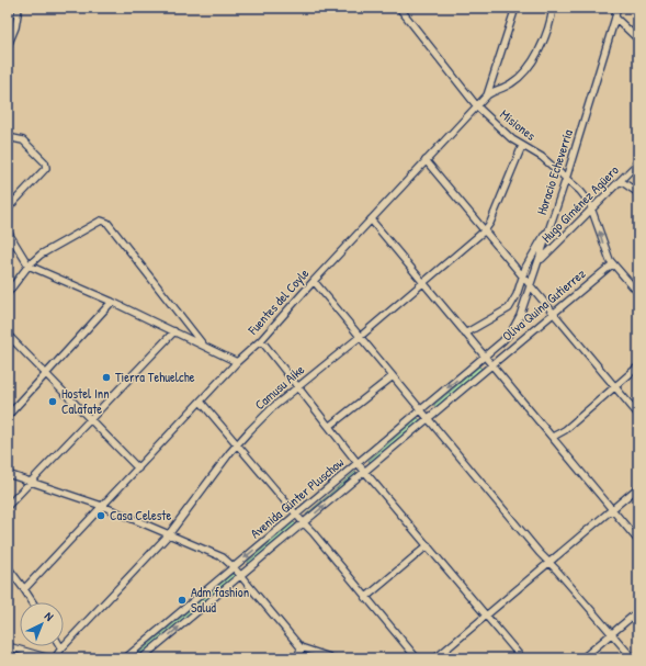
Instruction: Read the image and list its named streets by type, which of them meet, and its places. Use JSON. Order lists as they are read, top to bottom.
{
  "streets": {
    "street": [
      "Misiones",
      "Horacio Echeverría",
      "Hugo Giménez Agüero",
      "Fuentes del Coyle",
      "Oliva Quina Gutierrez",
      "Camusu Aike",
      "Avenida Günter Pluschow"
    ]
  },
  "crossings": [
    ["Misiones", "Horacio Echeverría"],
    ["Misiones", "Hugo Giménez Agüero"],
    ["Misiones", "Fuentes del Coyle"],
    ["Misiones", "Oliva Quina Gutierrez"],
    ["Misiones", "Camusu Aike"],
    ["Horacio Echeverría", "Hugo Giménez Agüero"],
    ["Horacio Echeverría", "Avenida Günter Pluschow"],
    ["Oliva Quina Gutierrez", "Avenida Günter Pluschow"]
  ],
  "places": [
    "Tierra Tehuelche",
    "Hostel Inn Calafate",
    "Casa Celeste",
    "Adm fashion Salud"
  ],
  "north": "top right"
}
